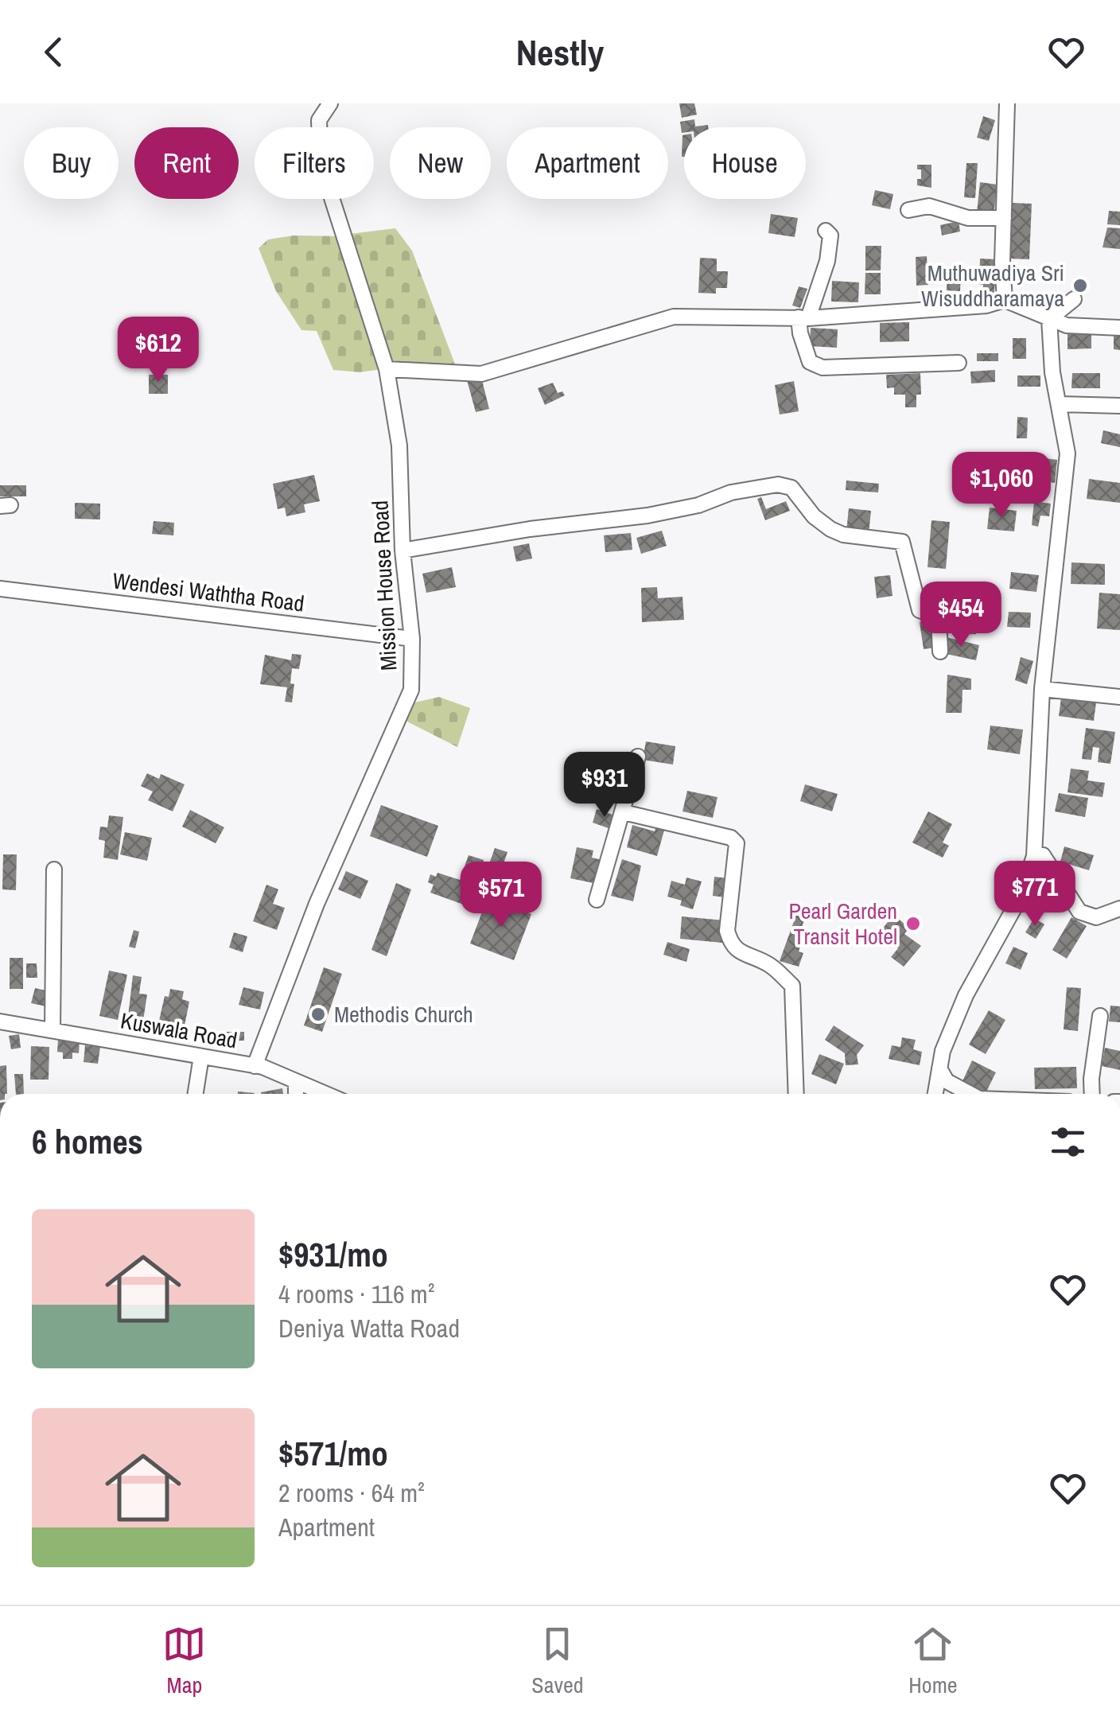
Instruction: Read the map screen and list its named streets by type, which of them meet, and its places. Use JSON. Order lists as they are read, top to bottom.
{
  "streets": {
    "street": ["Mission House Road", "Wendesi Waththa Road", "Kuswala Road"]
  },
  "crossings": [
    ["Mission House Road", "Wendesi Waththa Road"],
    ["Mission House Road", "Kuswala Road"]
  ],
  "places": ["Muthuwadiya Sri Wisuddharamaya", "Pearl Garden Transit Hotel", "Methodis Church"],
  "page": {
    "header": "Nestly",
    "chip": [
      "Buy",
      "Rent",
      "Filters",
      "New",
      "Apartment",
      "House"
    ],
    "price": [
      "$612",
      "$1,060",
      "$454",
      "$931",
      "$771",
      "$571"
    ],
    "heading": "6 homes",
    "list": [
      {
        "name": "$931/mo",
        "note": "4 rooms · 116 m² · Deniya Watta Road"
      },
      {
        "name": "$571/mo",
        "note": "2 rooms · 64 m² · Apartment"
      }
    ],
    "tabs": ["Map", "Saved", "Home"]
  }
}
